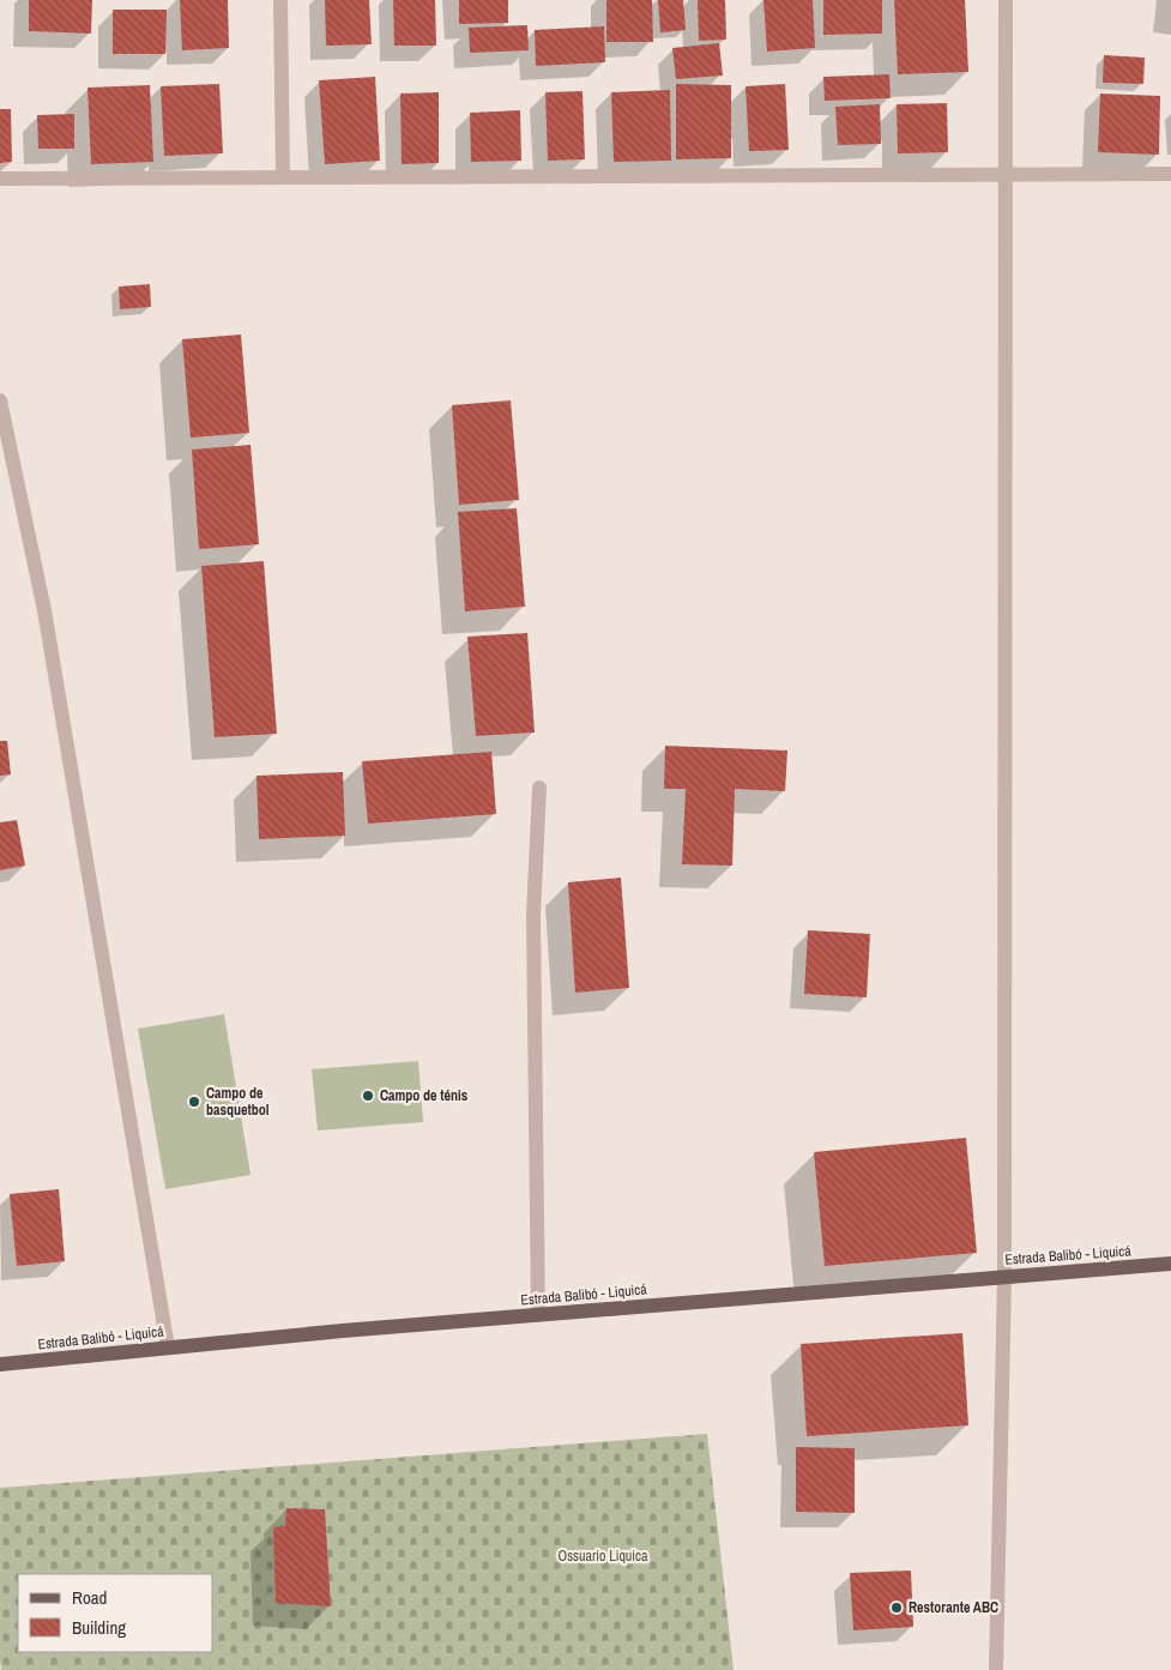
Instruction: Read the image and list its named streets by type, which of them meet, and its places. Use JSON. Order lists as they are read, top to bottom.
{
  "streets": {
    "main road": ["Estrada Balibó - Liquicá"]
  },
  "parks": ["Ossuario Liquica"],
  "places": ["Campo de ténis", "Campo de basquetbol", "Restorante ABC"],
  "legend": ["Road", "Building"]
}
